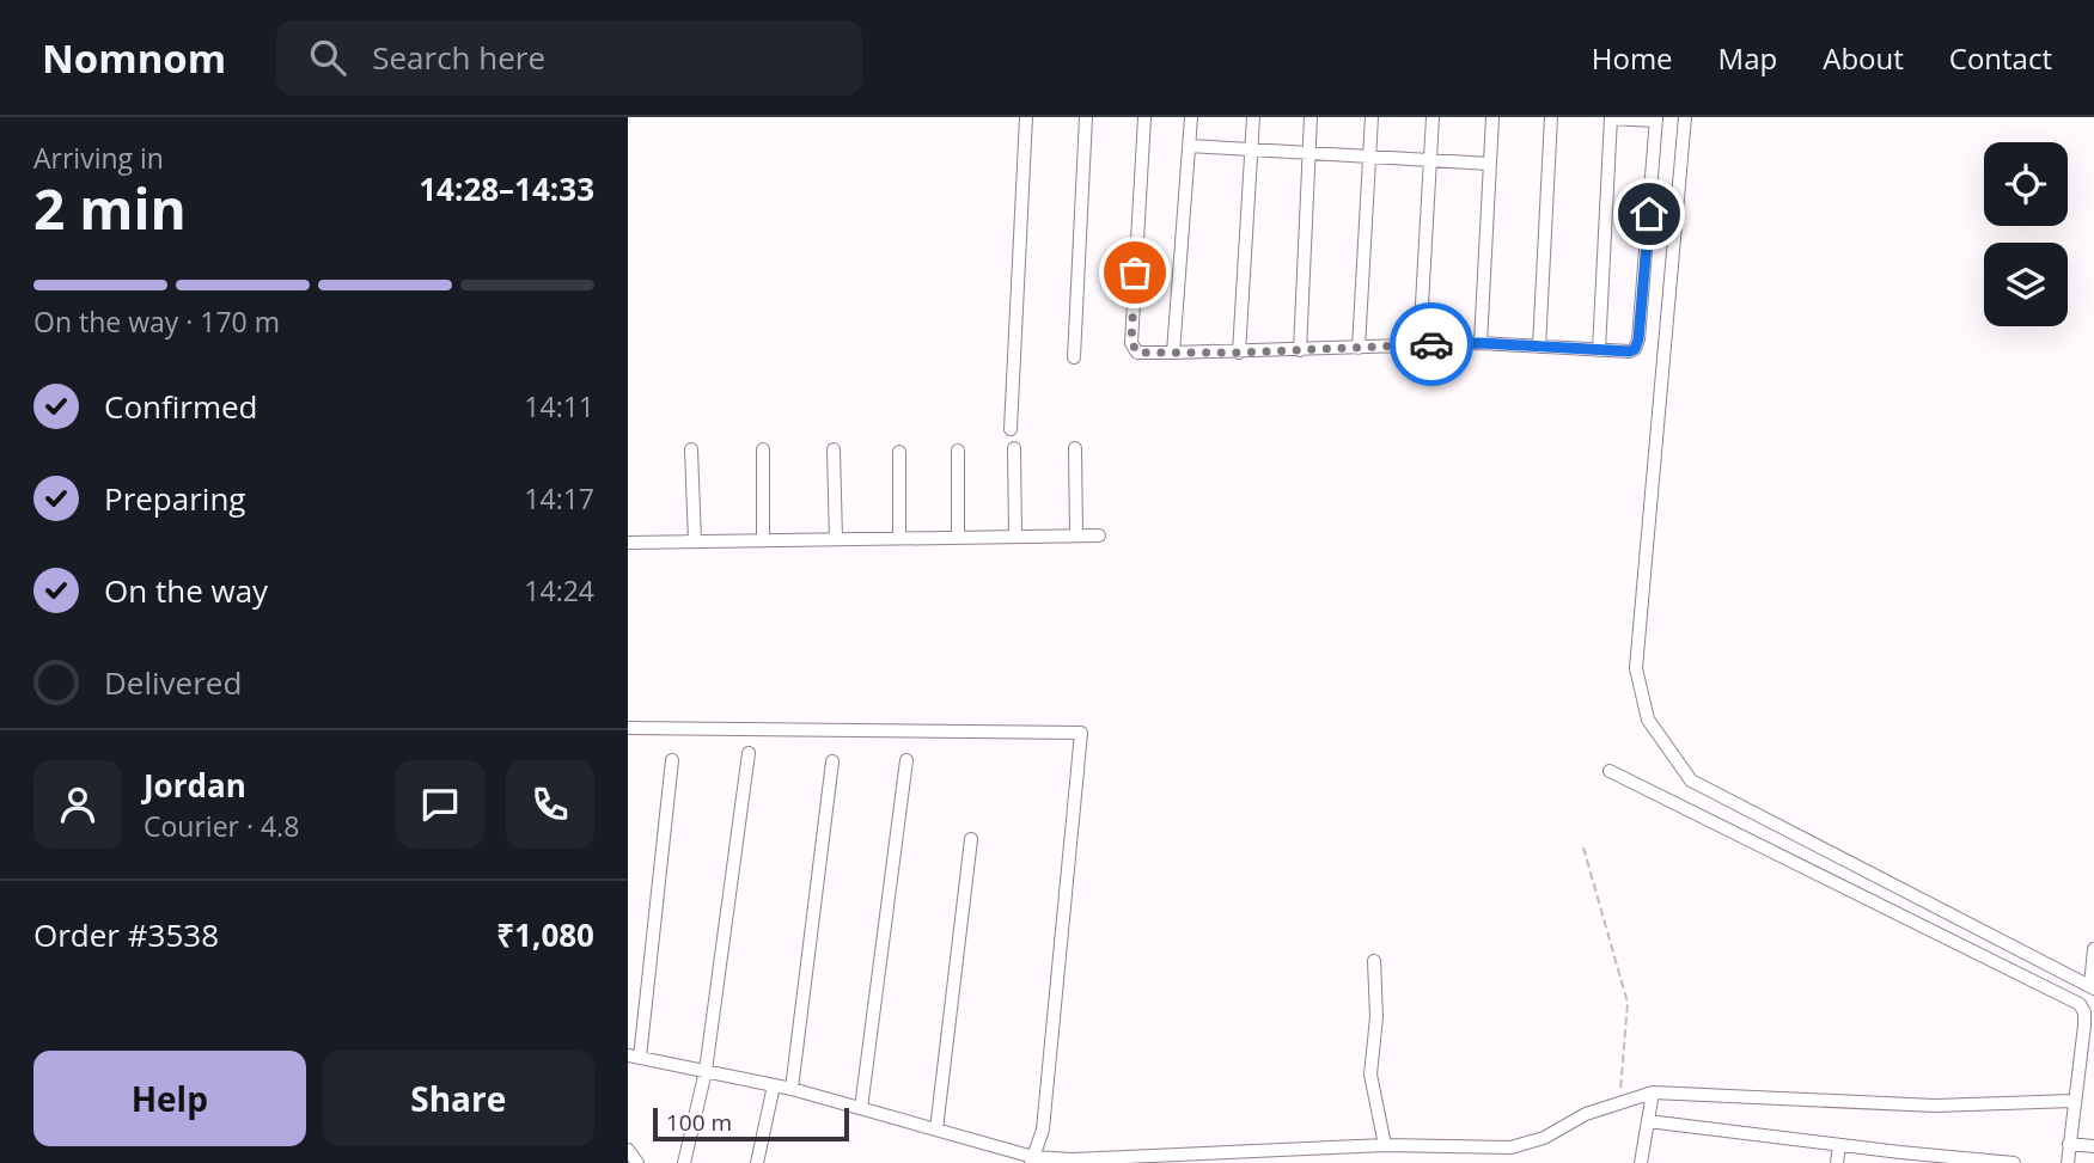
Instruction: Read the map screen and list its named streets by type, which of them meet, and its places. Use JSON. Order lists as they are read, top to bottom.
{
  "scale_bar": "100 m",
  "page": {
    "header": "Nomnom",
    "search": "Search here",
    "nav": [
      "Home",
      "Map",
      "About",
      "Contact"
    ],
    "heading": ["2 min", "Arriving in", "14:28–14:33"],
    "panel": [
      "Jordan",
      "Courier · 4.8",
      "Order #3538",
      "₹1,080"
    ],
    "bar": "On the way · 170 m",
    "list": [
      ["Confirmed", "14:11"],
      ["Preparing", "14:17"],
      ["On the way", "14:24"],
      "Delivered"
    ],
    "buttons": ["Help", "Share"],
    "scale": "100 m"
  }
}
